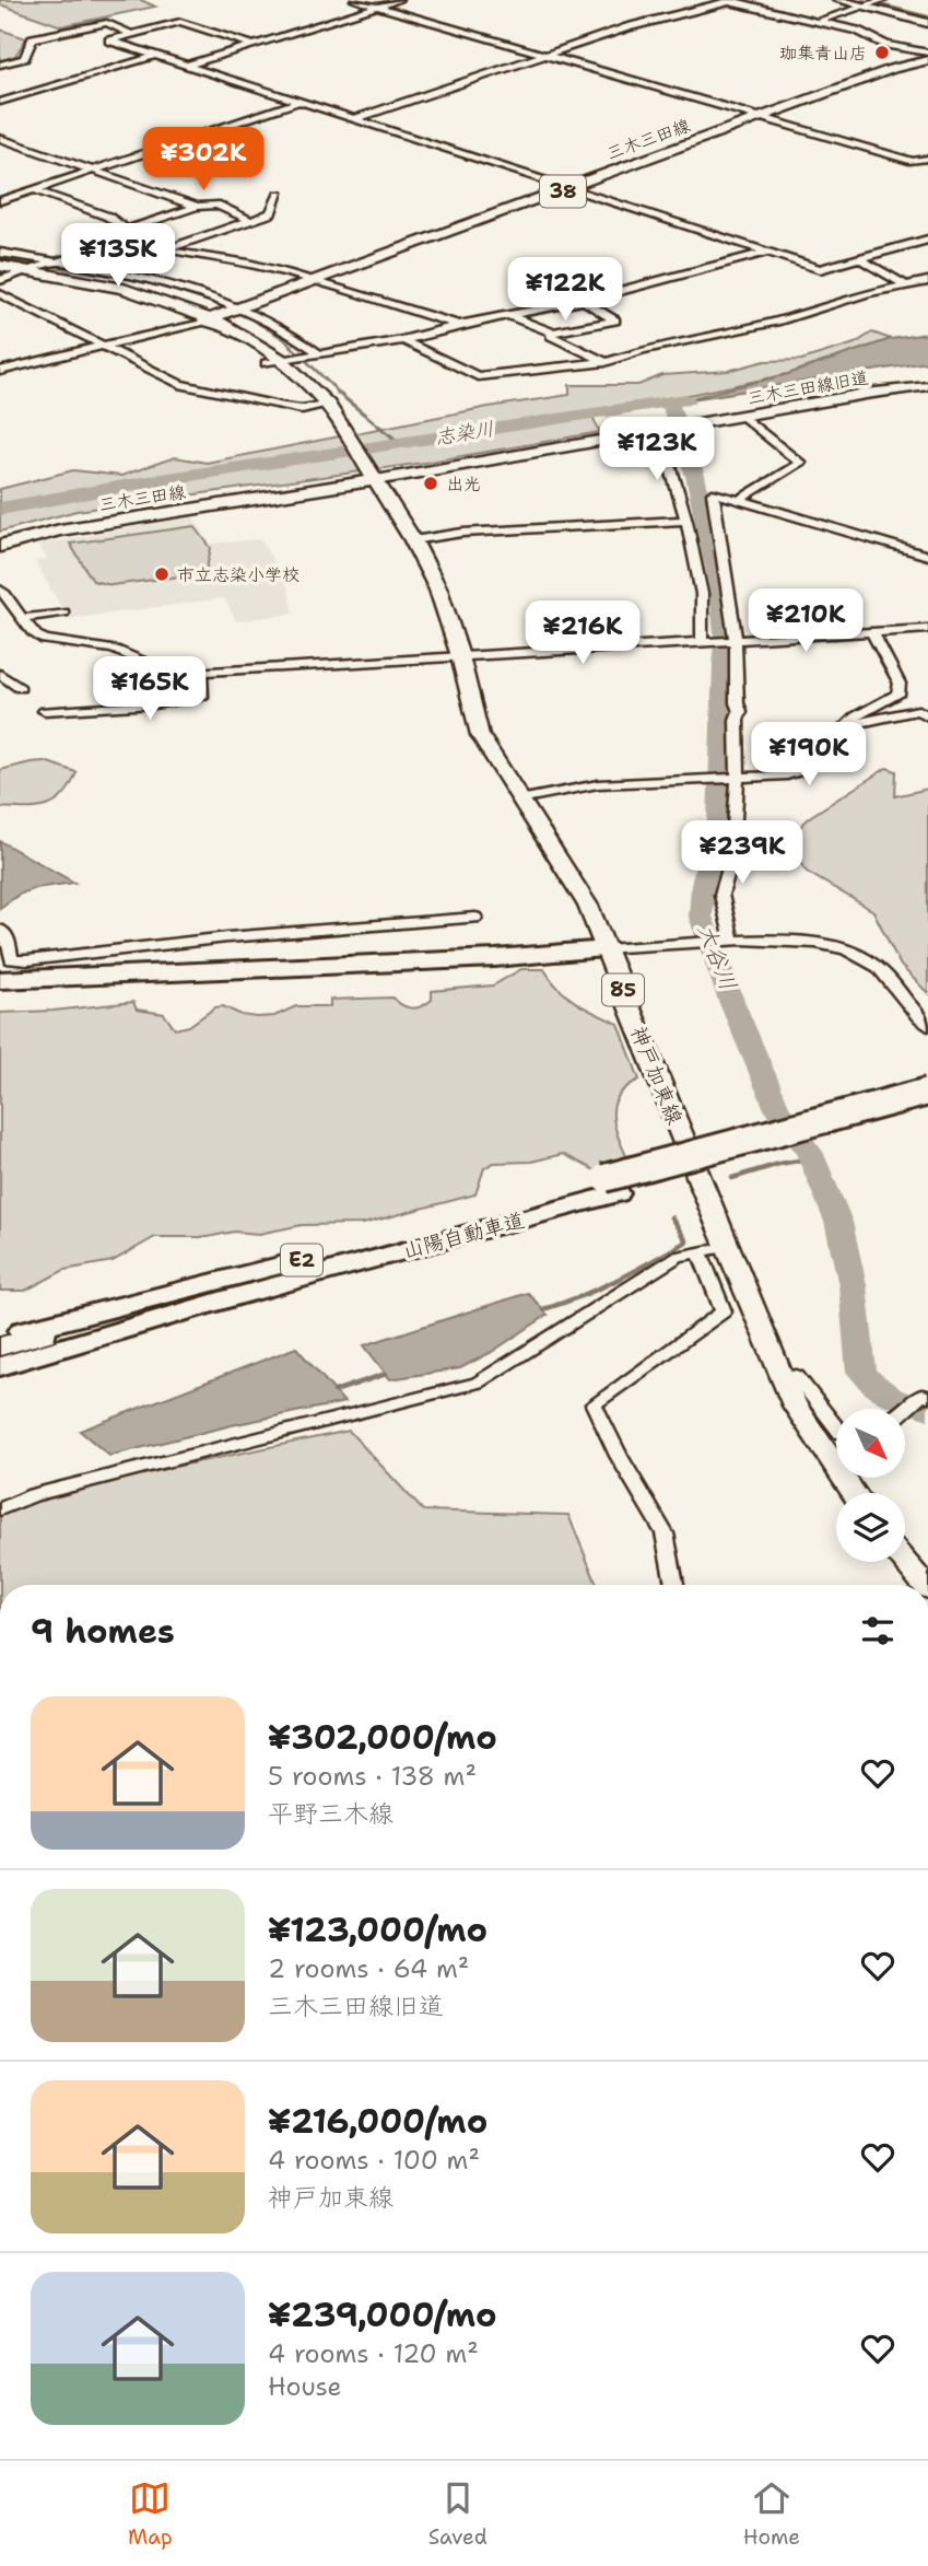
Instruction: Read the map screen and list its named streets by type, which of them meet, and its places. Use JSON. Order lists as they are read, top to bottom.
{
  "streets": {
    "highway": ["山陽自動車道", "E2"],
    "main road": [
      "三木三田線",
      "38",
      "85",
      "神戸加東線"
    ],
    "street": ["三木三田線旧道"]
  },
  "crossings": [
    ["三木三田線", "三木三田線旧道"],
    ["三木三田線", "神戸加東線"],
    ["三木三田線旧道", "神戸加東線"]
  ],
  "water": ["志染川", "大谷川"],
  "places": ["珈集青山店", "出光", "市立志染小学校"],
  "north": "bottom right",
  "page": {
    "price": [
      "¥302K",
      "¥135K",
      "¥122K",
      "¥123K",
      "¥210K",
      "¥216K",
      "¥165K",
      "¥190K",
      "¥239K"
    ],
    "heading": "9 homes",
    "list": [
      {
        "name": "¥302,000/mo",
        "note": "5 rooms · 138 m² · 平野三木線"
      },
      {
        "name": "¥123,000/mo",
        "note": "2 rooms · 64 m² · 三木三田線旧道"
      },
      {
        "name": "¥216,000/mo",
        "note": "4 rooms · 100 m² · 神戸加東線"
      },
      {
        "name": "¥239,000/mo",
        "note": "4 rooms · 120 m² · House"
      }
    ],
    "tabs": ["Map", "Saved", "Home"]
  }
}
